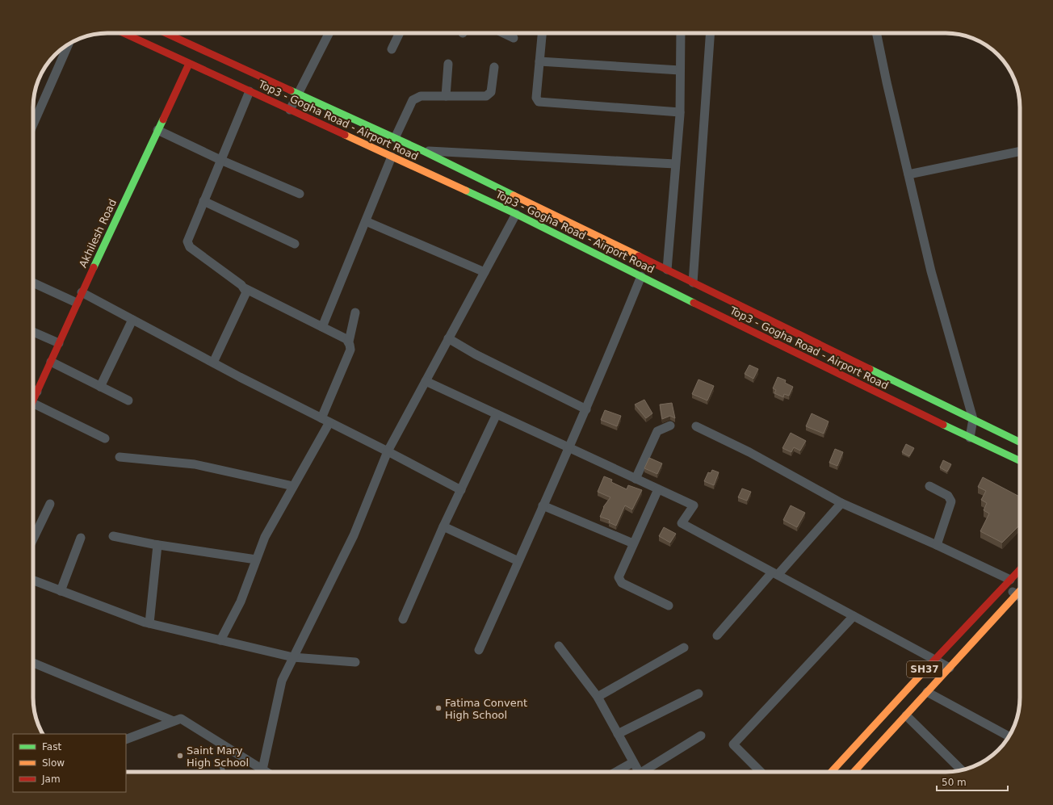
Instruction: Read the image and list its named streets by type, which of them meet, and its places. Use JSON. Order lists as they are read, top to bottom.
{
  "streets": {
    "main road": ["Top3 - Gogha Road - Airport Road", "Akhilesh Road", "SH37"]
  },
  "crossings": [
    ["Top3 - Gogha Road - Airport Road", "Akhilesh Road"]
  ],
  "places": ["Fatima Convent High School", "Saint Mary High School"],
  "legend": ["Fast", "Slow", "Jam"],
  "scale_bar": "50 m"
}
